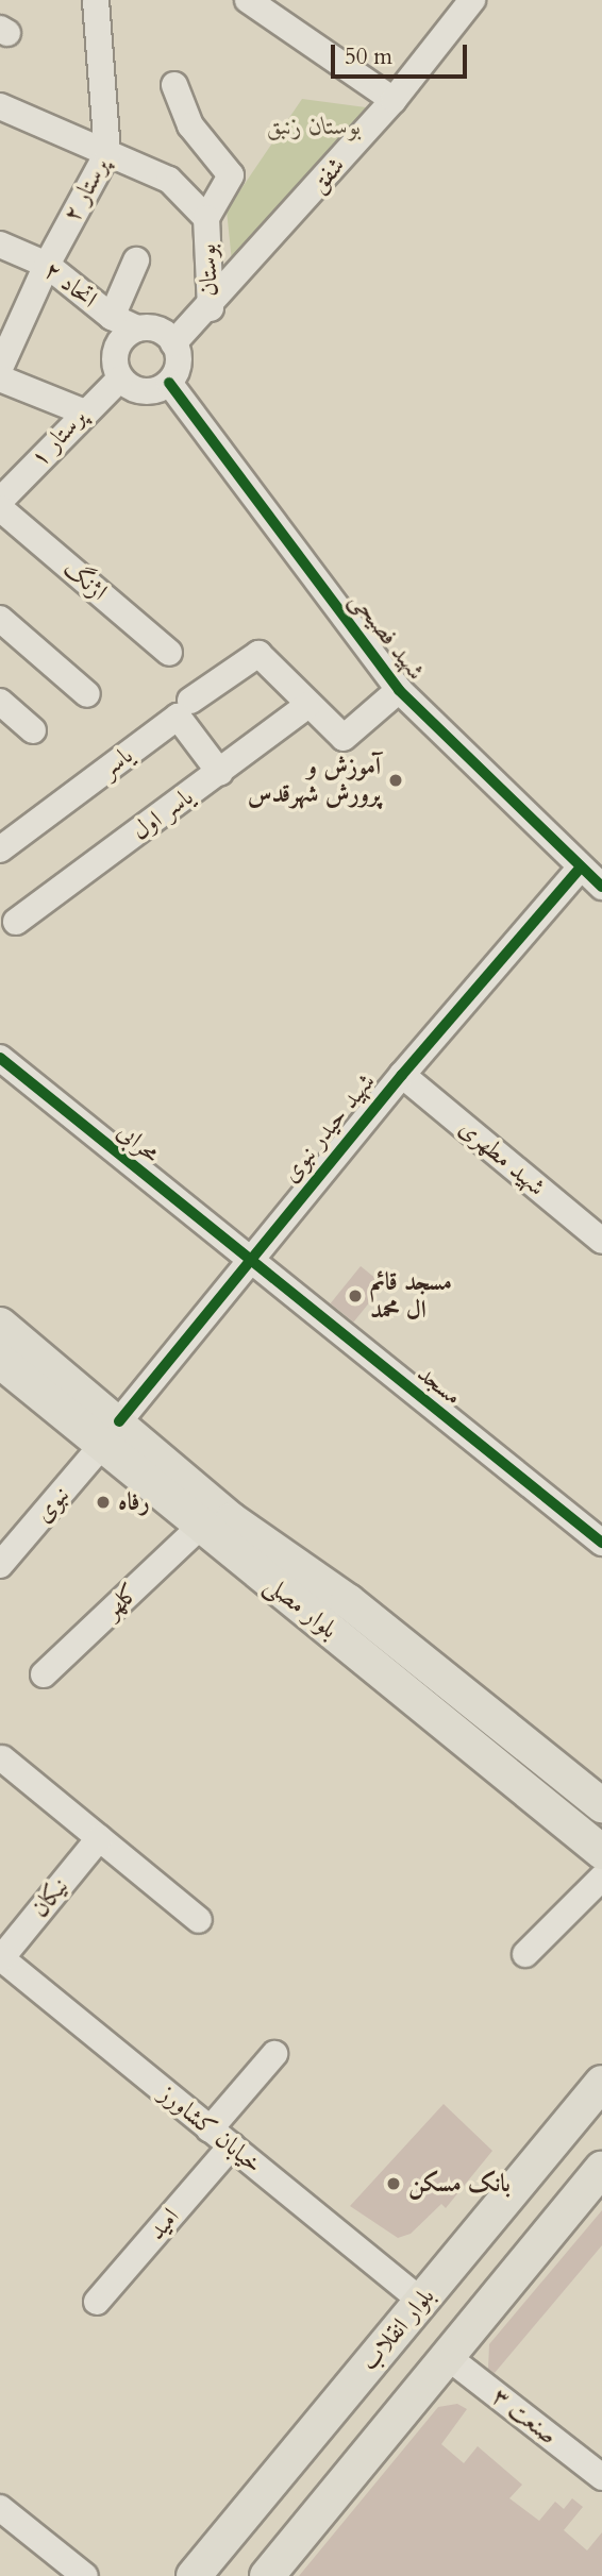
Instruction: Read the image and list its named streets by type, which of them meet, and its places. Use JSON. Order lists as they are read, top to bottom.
{
  "streets": {
    "main road": ["بلوار مصلی", "بلوار انقلاب"],
    "street": [
      "شفق",
      "پرستار ۲",
      "بوستان",
      "اتحاد ۲",
      "پرستار ۱",
      "اژنگ",
      "شهید فصیحی",
      "یاسر",
      "یاسر اول",
      "شهید حیدر نبوی",
      "محرابی",
      "شهید مطهری",
      "مسجد",
      "نبوی",
      "کلهر",
      "نیکان",
      "خیابان کشاورز",
      "امید",
      "صنعت ۳"
    ]
  },
  "crossings": [
    ["شفق", "بوستان"],
    ["شفق", "اتحاد ۲"],
    ["شفق", "پرستار ۱"],
    ["شفق", "شهید فصیحی"],
    ["پرستار ۲", "بوستان"],
    ["پرستار ۲", "اتحاد ۲"],
    ["اتحاد ۲", "پرستار ۱"],
    ["اتحاد ۲", "شهید فصیحی"],
    ["پرستار ۱", "شهید فصیحی"],
    ["شهید فصیحی", "شهید حیدر نبوی"],
    ["یاسر", "یاسر اول"],
    ["شهید حیدر نبوی", "محرابی"],
    ["شهید حیدر نبوی", "شهید مطهری"],
    ["شهید حیدر نبوی", "مسجد"],
    ["شهید حیدر نبوی", "نبوی"],
    ["شهید حیدر نبوی", "بلوار مصلی"],
    ["محرابی", "مسجد"],
    ["نبوی", "بلوار مصلی"],
    ["کلهر", "بلوار مصلی"],
    ["نیکان", "خیابان کشاورز"],
    ["خیابان کشاورز", "امید"],
    ["خیابان کشاورز", "بلوار انقلاب"]
  ],
  "parks": ["بوستان زنبق"],
  "places": [
    "آموزش و پرورش شهرقدس",
    "مسجد قائم ال محمد",
    "رفاه",
    "بانک مسکن"
  ],
  "scale_bar": "50 m"
}
